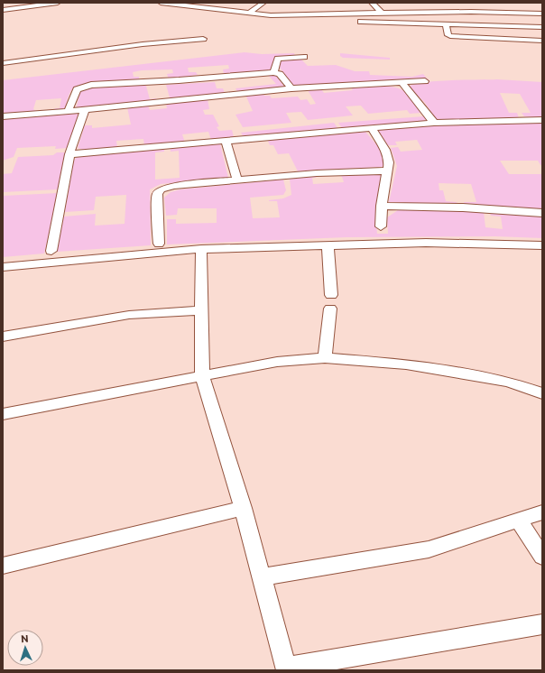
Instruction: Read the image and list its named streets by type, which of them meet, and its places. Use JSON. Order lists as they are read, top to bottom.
{
  "north": "top"
}
